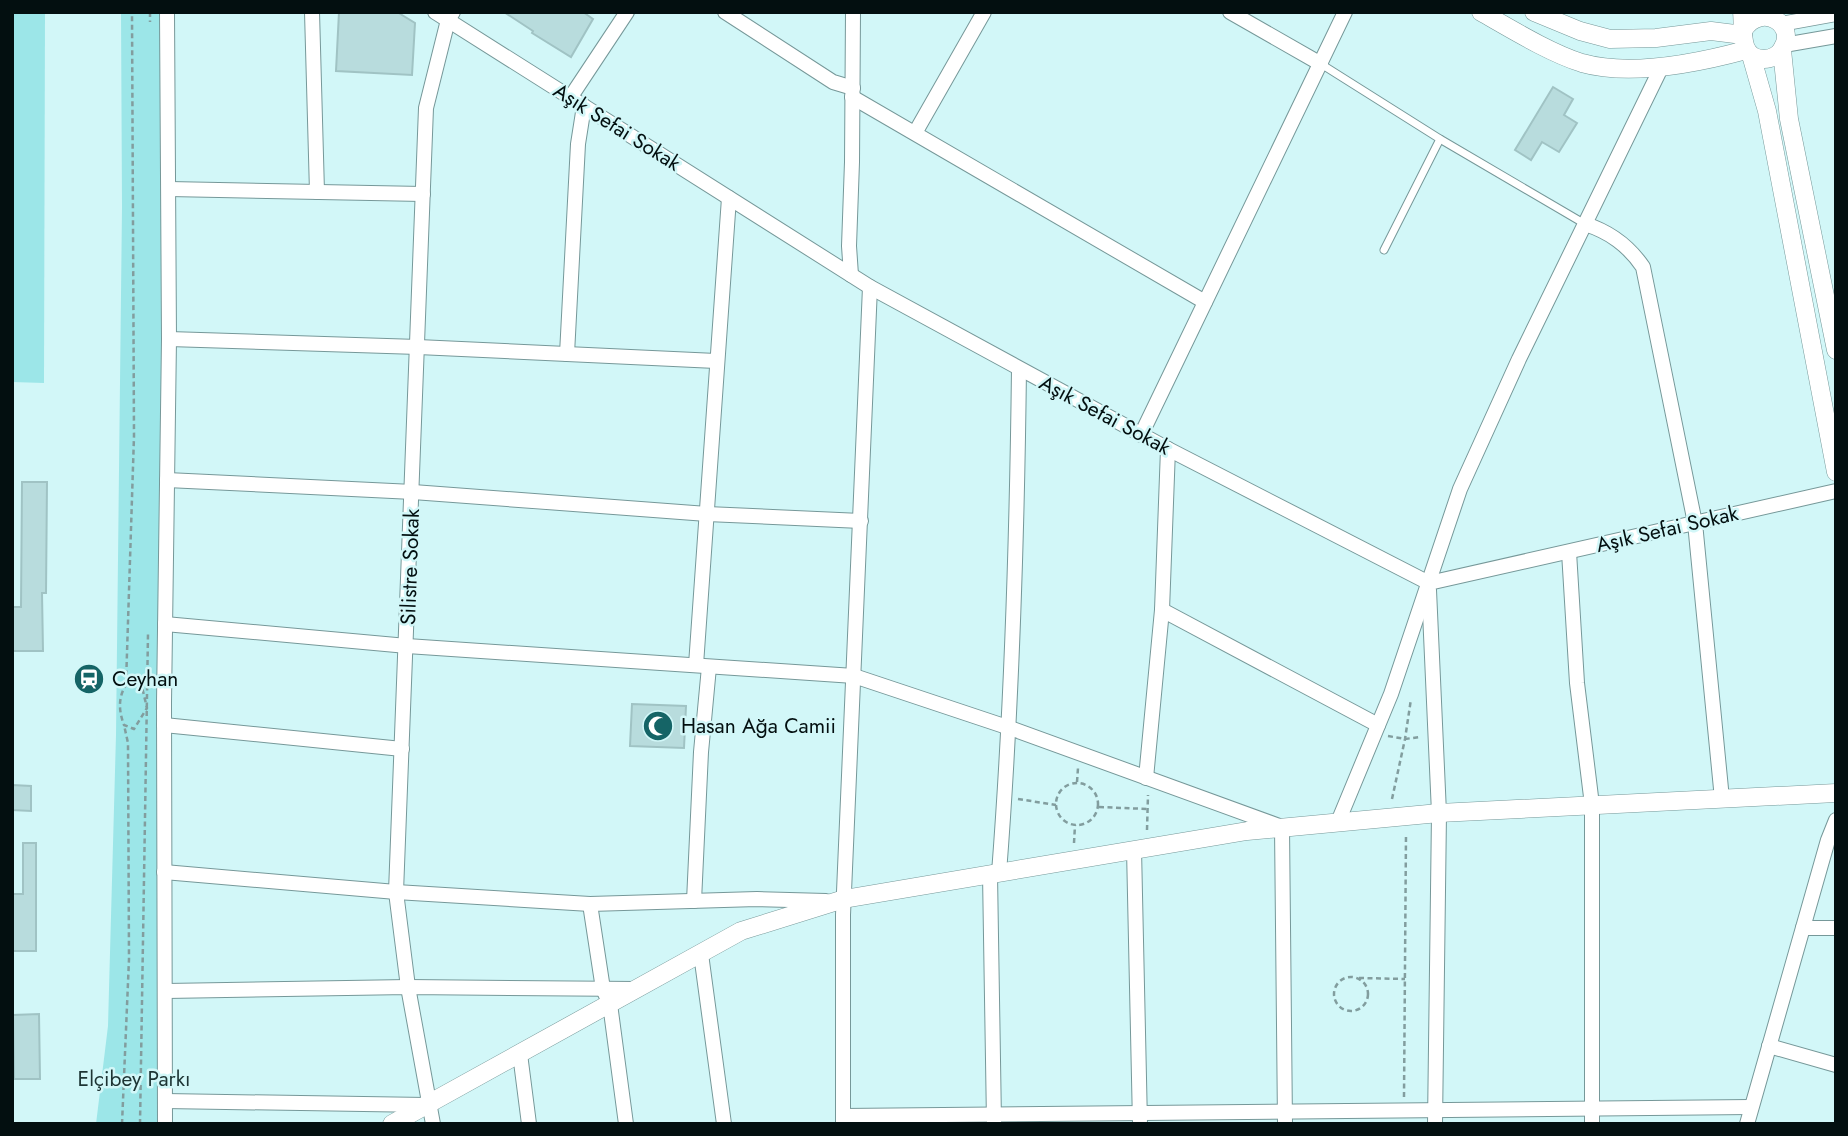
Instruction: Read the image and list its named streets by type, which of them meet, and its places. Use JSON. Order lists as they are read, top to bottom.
{
  "streets": {
    "street": ["Aşık Sefai Sokak", "Silistre Sokak"]
  },
  "crossings": [
    ["Aşık Sefai Sokak", "Silistre Sokak"]
  ],
  "parks": ["Elçibey Parkı"],
  "places": {
    "station": ["Ceyhan"],
    "mosque": ["Hasan Ağa Camii"]
  }
}
